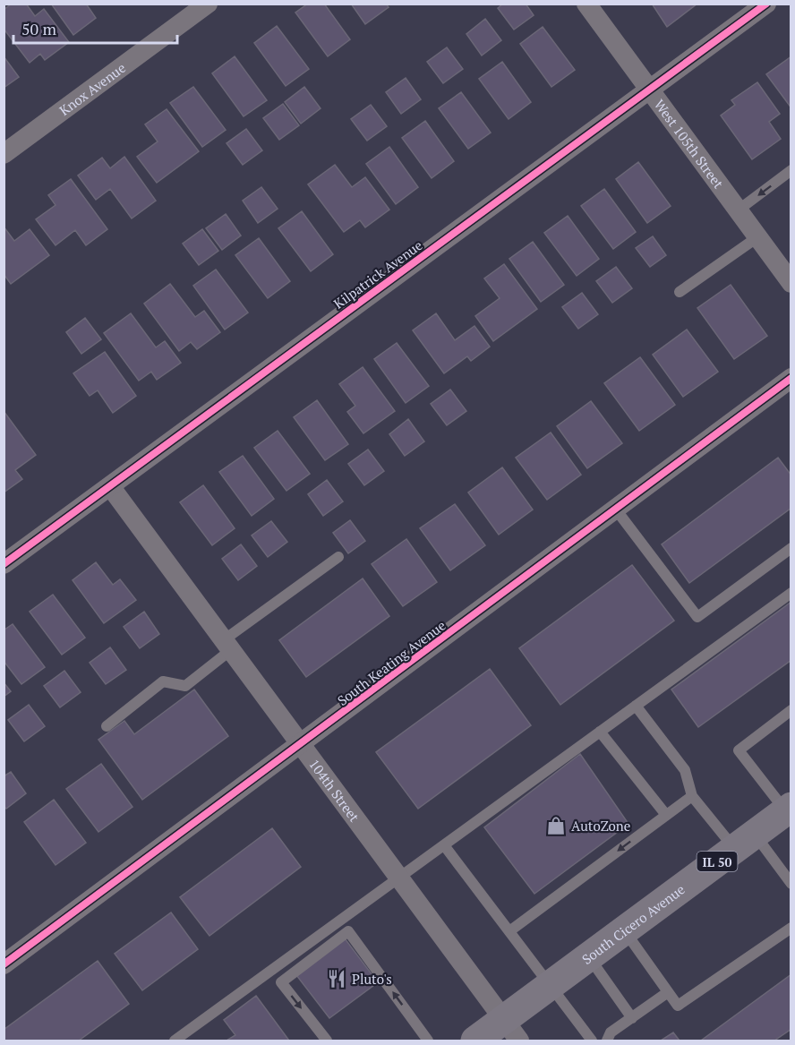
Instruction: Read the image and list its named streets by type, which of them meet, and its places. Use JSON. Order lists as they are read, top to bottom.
{
  "streets": {
    "main road": ["IL 50", "South Cicero Avenue"],
    "street": [
      "Knox Avenue",
      "West 105th Street",
      "Kilpatrick Avenue",
      "South Keating Avenue",
      "104th Street"
    ]
  },
  "crossings": [
    ["West 105th Street", "Kilpatrick Avenue"],
    ["Kilpatrick Avenue", "104th Street"],
    ["South Keating Avenue", "104th Street"],
    ["104th Street", "South Cicero Avenue"]
  ],
  "places": {
    "shop": ["AutoZone"],
    "restaurant": ["Pluto's"]
  },
  "scale_bar": "50 m"
}
